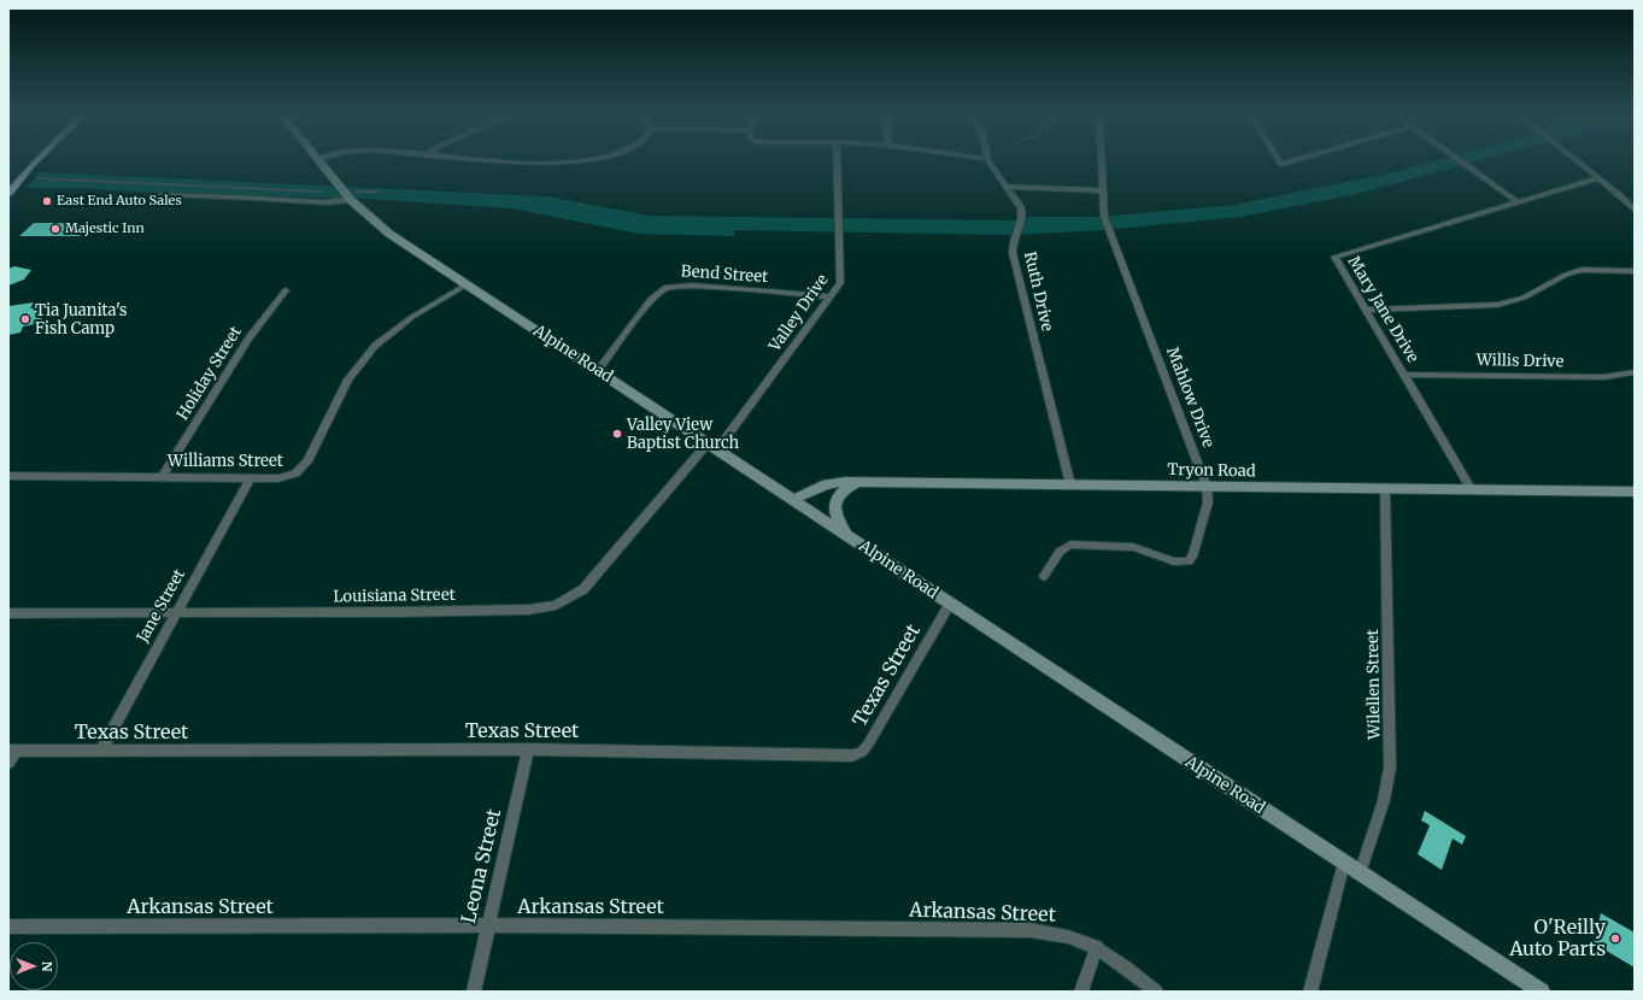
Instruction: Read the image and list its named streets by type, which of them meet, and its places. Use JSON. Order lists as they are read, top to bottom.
{
  "streets": {
    "main road": ["Alpine Road", "Tryon Road"],
    "street": [
      "Bend Street",
      "Ruth Drive",
      "Mary Jane Drive",
      "Valley Drive",
      "Willis Drive",
      "Holiday Street",
      "Mahlow Drive",
      "Williams Street",
      "Louisiana Street",
      "Jane Street",
      "Texas Street",
      "Wilellen Street",
      "Leona Street",
      "Arkansas Street"
    ]
  },
  "crossings": [
    ["Bend Street", "Valley Drive"],
    ["Bend Street", "Alpine Road"],
    ["Ruth Drive", "Tryon Road"],
    ["Mary Jane Drive", "Willis Drive"],
    ["Mary Jane Drive", "Tryon Road"],
    ["Valley Drive", "Alpine Road"],
    ["Alpine Road", "Williams Street"],
    ["Alpine Road", "Tryon Road"],
    ["Alpine Road", "Louisiana Street"],
    ["Alpine Road", "Texas Street"],
    ["Alpine Road", "Wilellen Street"],
    ["Holiday Street", "Williams Street"],
    ["Mahlow Drive", "Tryon Road"],
    ["Williams Street", "Jane Street"],
    ["Tryon Road", "Wilellen Street"],
    ["Louisiana Street", "Jane Street"],
    ["Jane Street", "Texas Street"],
    ["Texas Street", "Leona Street"],
    ["Leona Street", "Arkansas Street"]
  ],
  "places": [
    "East End Auto Sales",
    "Majestic Inn",
    "Tia Juanita's Fish Camp",
    "Valley View Baptist Church",
    "O'Reilly Auto Parts"
  ],
  "north": "right"
}
